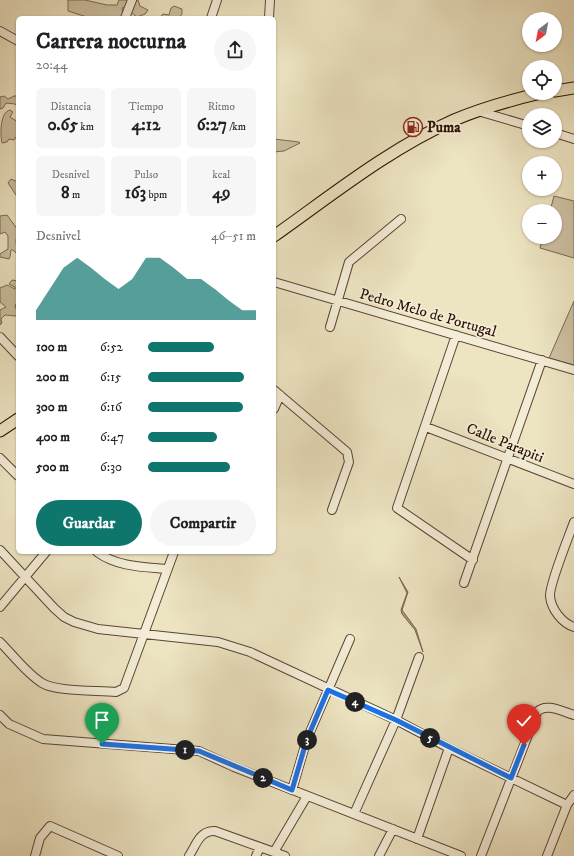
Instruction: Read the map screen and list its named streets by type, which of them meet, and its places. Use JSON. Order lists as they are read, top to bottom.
{
  "streets": {
    "street": ["Pedro Melo de Portugal", "Calle Parapiti"]
  },
  "places": {
    "fuel station": ["Puma"]
  },
  "north": "bottom left",
  "page": {
    "map_buttons": ["+", "−"],
    "heading": ["Carrera nocturna", "20:44"],
    "stats": [
      ["Distancia", "0.65 km"],
      ["Tiempo", "4:12"],
      ["Ritmo", "6:27 /km"],
      ["Desnivel", "8 m"],
      ["Pulso", "163 bpm"],
      ["kcal", "49"]
    ],
    "chart": ["Desnivel", "46–51 m"],
    "list": [
      {
        "name": "100 m",
        "note": "6:52"
      },
      {
        "name": "200 m",
        "note": "6:15"
      },
      {
        "name": "300 m",
        "note": "6:16"
      },
      {
        "name": "400 m",
        "note": "6:47"
      },
      {
        "name": "500 m",
        "note": "6:30"
      }
    ],
    "buttons": ["Guardar", "Compartir"],
    "pins": [
      "4",
      "5",
      "3",
      "1",
      "2"
    ]
  }
}
